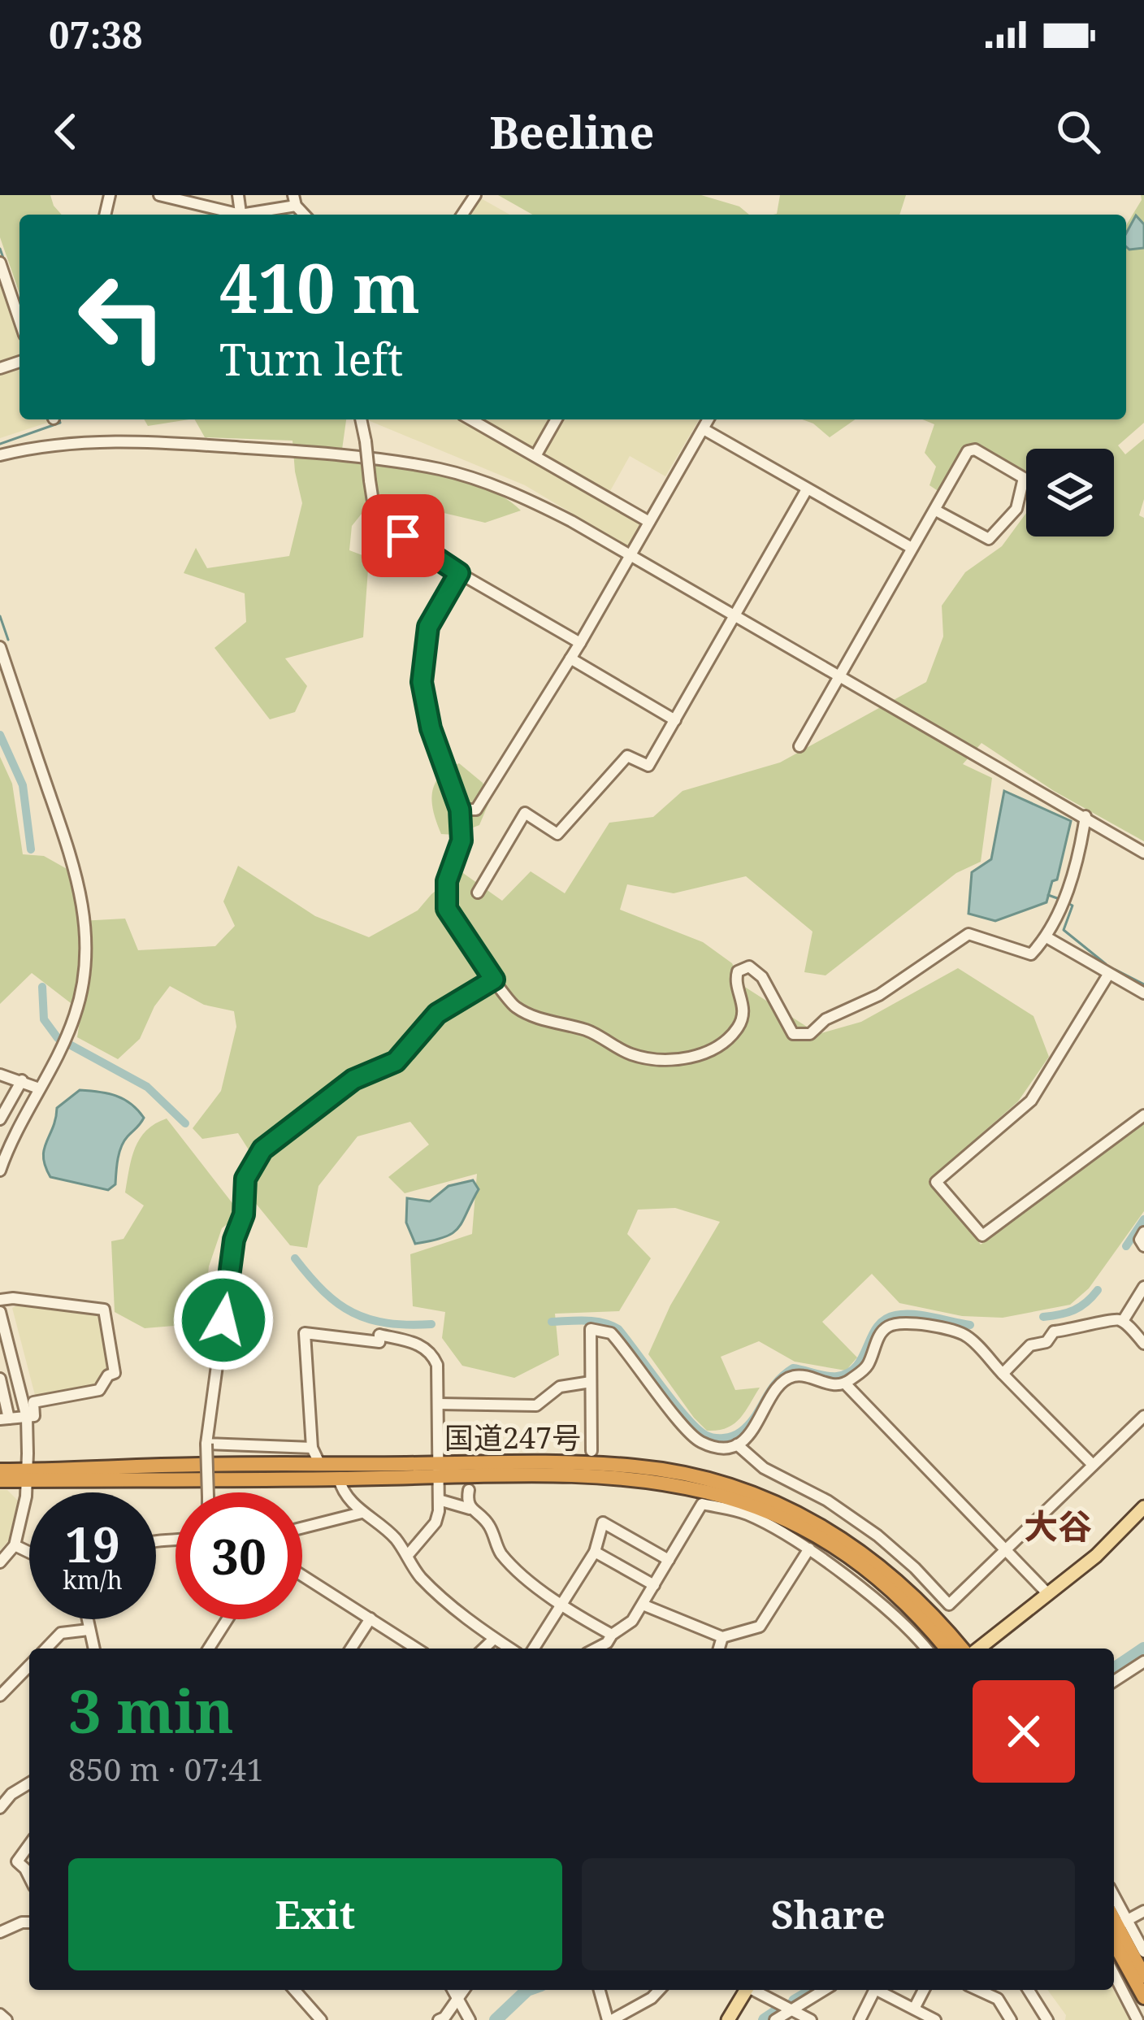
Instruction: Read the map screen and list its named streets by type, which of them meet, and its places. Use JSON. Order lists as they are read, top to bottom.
{
  "streets": {
    "highway": ["国道247号"]
  },
  "districts": ["大谷"],
  "page": {
    "status": "07:38",
    "header": "Beeline",
    "turn": ["410 m", "Turn left"],
    "speed": "19 km/h",
    "limit": "30",
    "heading": ["3 min", "850 m · 07:41"],
    "buttons": ["Exit", "Share"]
  }
}
